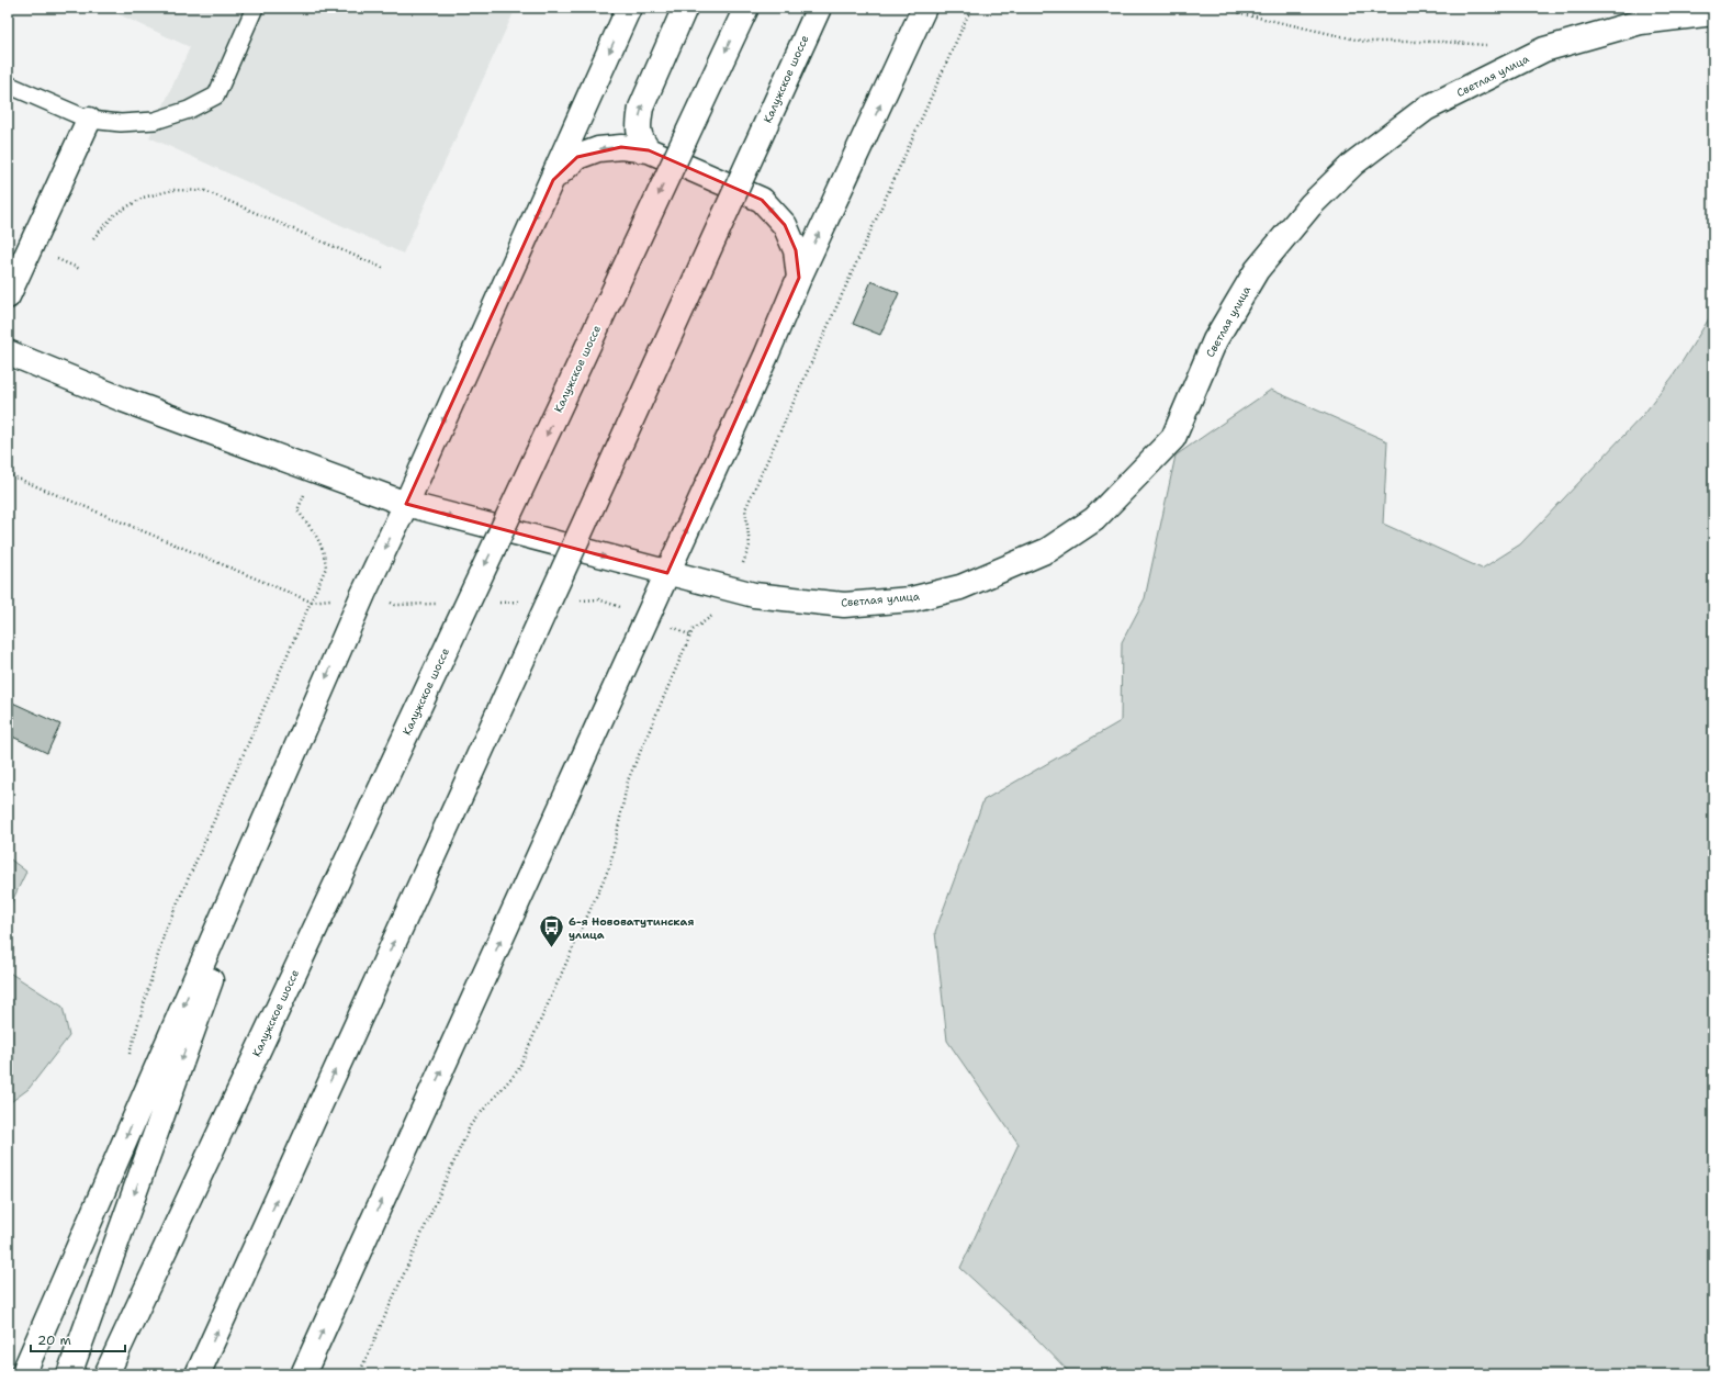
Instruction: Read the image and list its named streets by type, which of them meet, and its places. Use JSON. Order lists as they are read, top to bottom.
{
  "streets": {
    "main road": ["Светлая улица", "Калужское шоссе"]
  },
  "places": {
    "bus stop": ["6-я Нововатутинская улица"]
  },
  "scale_bar": "20 m"
}
